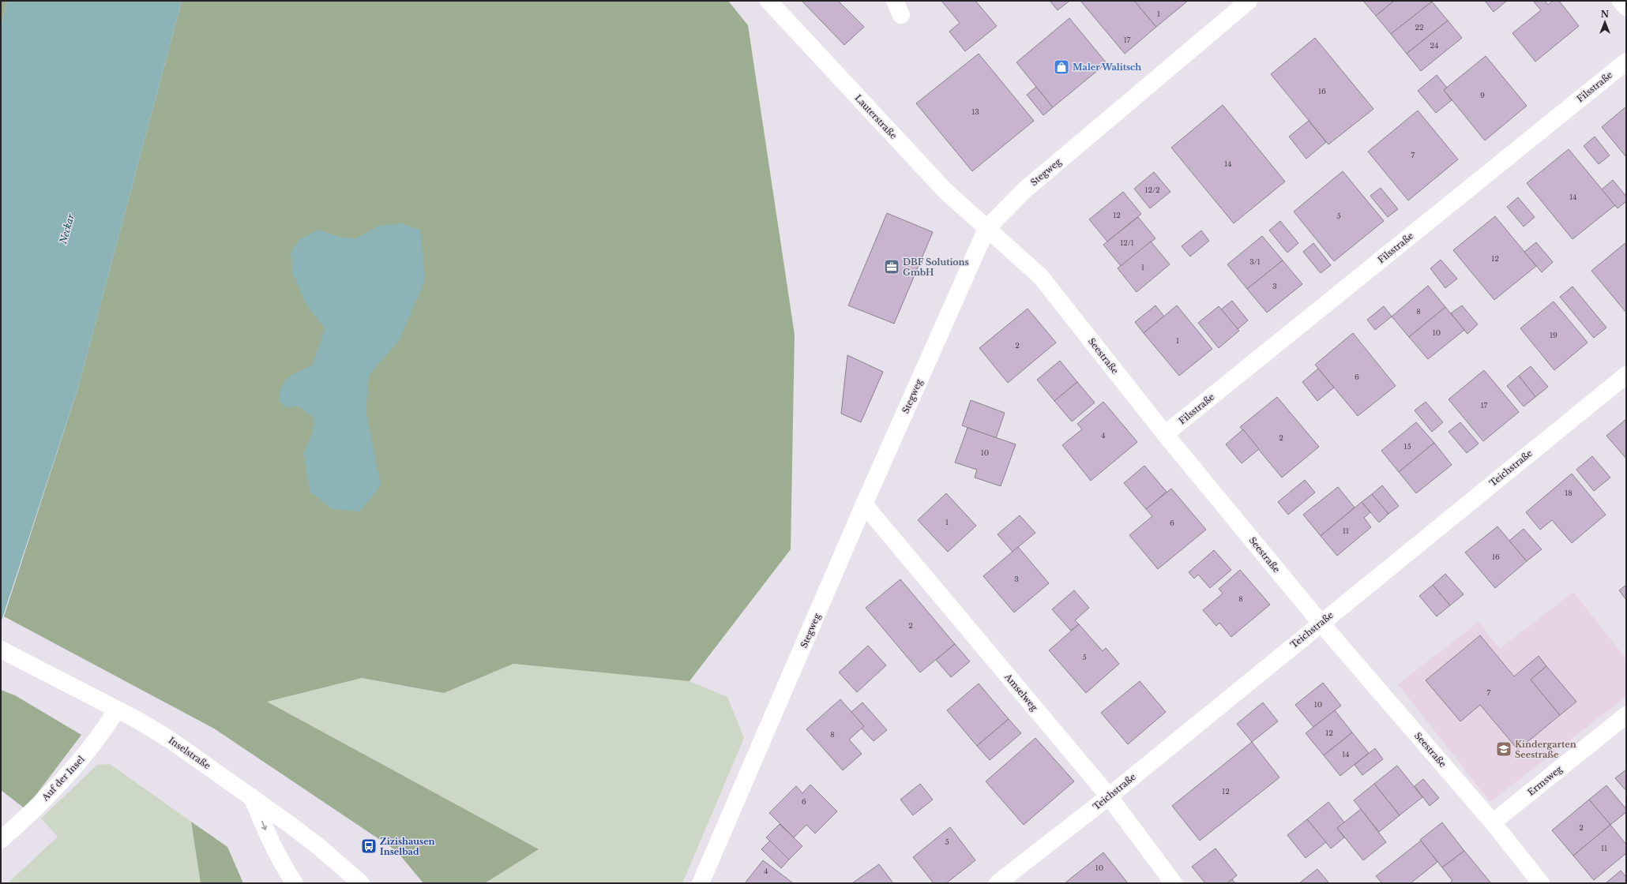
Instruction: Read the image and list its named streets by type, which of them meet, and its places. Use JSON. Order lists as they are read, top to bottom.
{
  "streets": {
    "street": [
      "Filsstraße",
      "Lauterstraße",
      "Stegweg",
      "Seestraße",
      "Teichstraße",
      "Amselweg",
      "Inselstraße",
      "Auf der Insel",
      "Ermsweg"
    ]
  },
  "crossings": [
    ["Filsstraße", "Seestraße"],
    ["Lauterstraße", "Stegweg"],
    ["Lauterstraße", "Seestraße"],
    ["Stegweg", "Seestraße"],
    ["Stegweg", "Amselweg"],
    ["Seestraße", "Teichstraße"],
    ["Seestraße", "Ermsweg"],
    ["Teichstraße", "Amselweg"],
    ["Inselstraße", "Auf der Insel"]
  ],
  "water": ["Neckar"],
  "places": {
    "shop": ["Maler Walitsch"],
    "office": ["DBF Solutions GmbH"],
    "school or university": ["Kindergarten Seestraße"],
    "bus stop": ["Zizishausen Inselbad"]
  },
  "house_numbers": [
    "1",
    "22",
    "17",
    "24",
    "16",
    "9",
    "13",
    "7",
    "14",
    "12/2",
    "14",
    "12",
    "5",
    "12/1",
    "12",
    "3/1",
    "1",
    "3",
    "8",
    "10",
    "19",
    "1",
    "2",
    "6",
    "17",
    "4",
    "2",
    "15",
    "10",
    "18",
    "1",
    "6",
    "11",
    "16",
    "3",
    "8",
    "2",
    "5",
    "7",
    "10",
    "12",
    "8",
    "14",
    "12",
    "6",
    "2",
    "5",
    "11",
    "10",
    "4"
  ],
  "north": "top"
}
